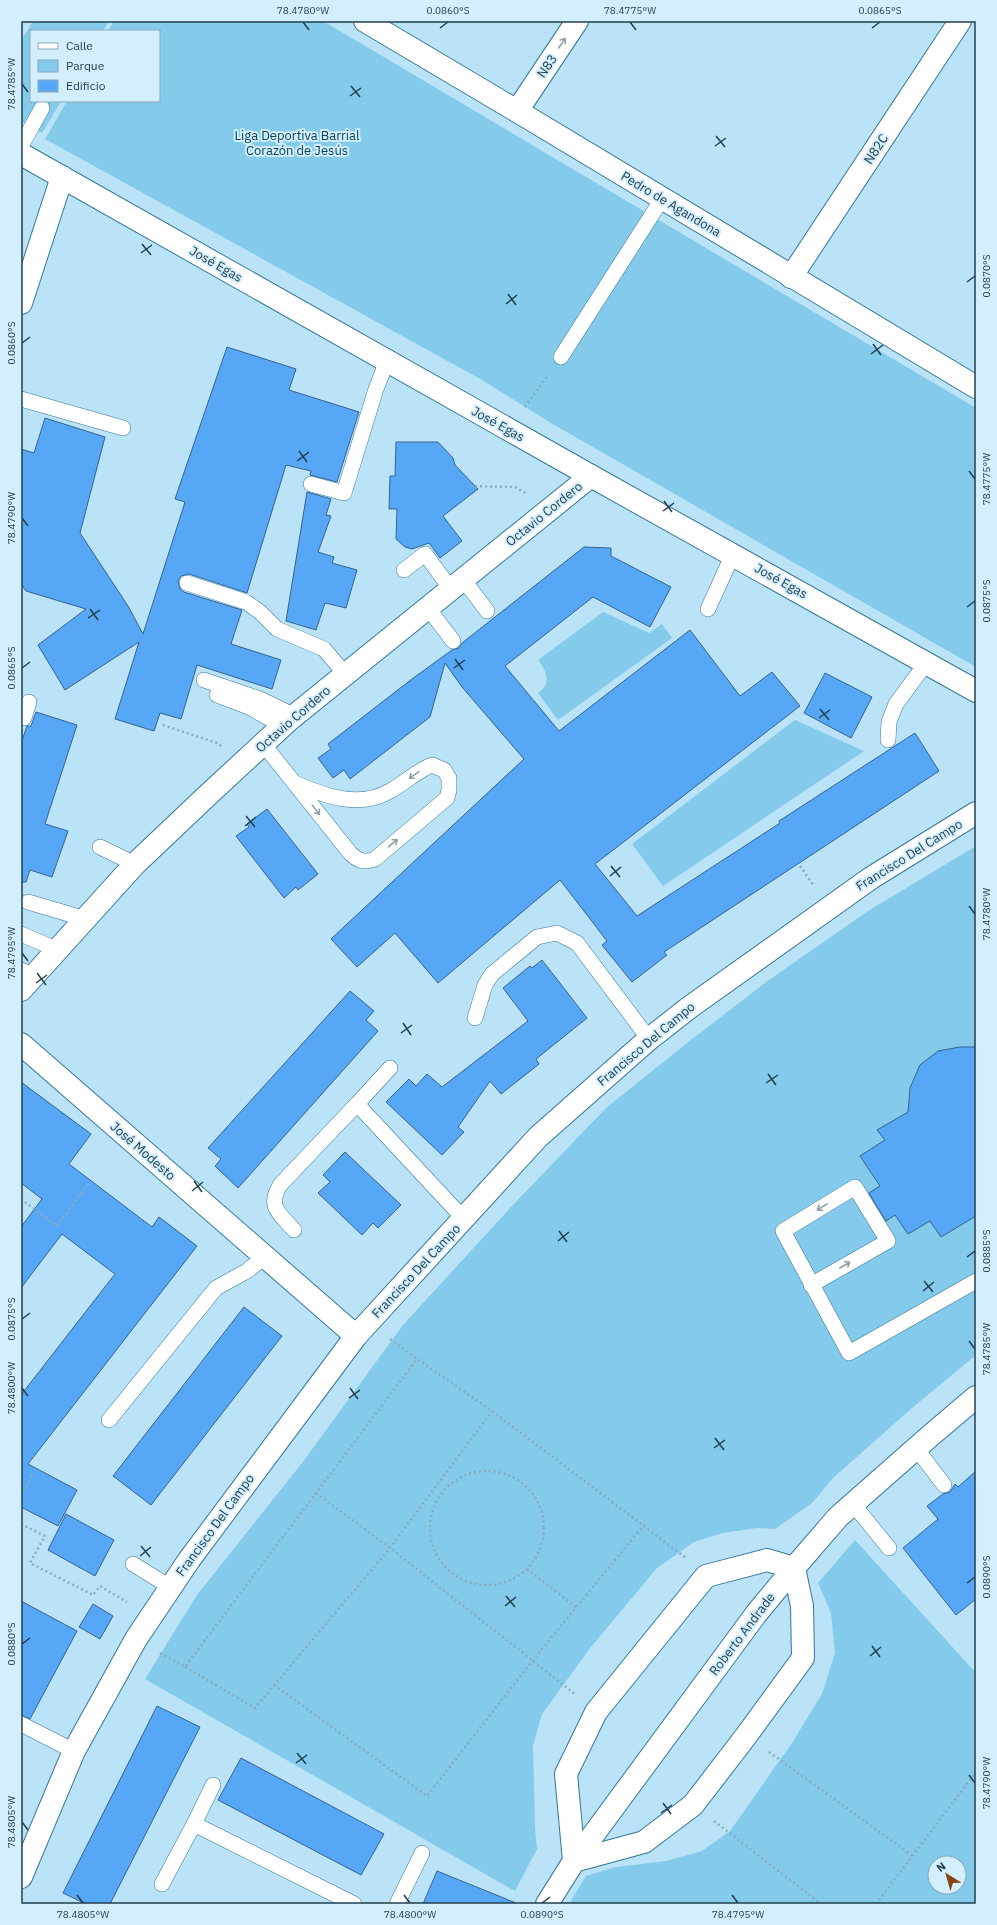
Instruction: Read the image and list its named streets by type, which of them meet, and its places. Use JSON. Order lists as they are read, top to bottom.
{
  "streets": {
    "street": [
      "N83",
      "N82C",
      "Pedro de Agandona",
      "José Egas",
      "Octavio Cordero",
      "Francisco Del Campo",
      "José Modesto",
      "Roberto Andrade"
    ]
  },
  "crossings": [
    ["N83", "Pedro de Agandona"],
    ["N82C", "Pedro de Agandona"],
    ["José Egas", "Octavio Cordero"],
    ["Francisco Del Campo", "José Modesto"]
  ],
  "one_way": ["N83"],
  "parks": ["Liga Deportiva Barrial Corazón de Jesús"],
  "legend": ["Calle", "Parque", "Edificio"],
  "north": "top left",
  "coordinates": [
    "78.4780°W",
    "0.0860°S",
    "78.4775°W",
    "0.0865°S",
    "78.4785°W",
    "0.0870°S",
    "78.4790°W",
    "0.0875°S",
    "78.4795°W",
    "0.0885°S",
    "78.4800°W",
    "0.0890°S",
    "0.0880°S",
    "78.4805°W"
  ]
}
